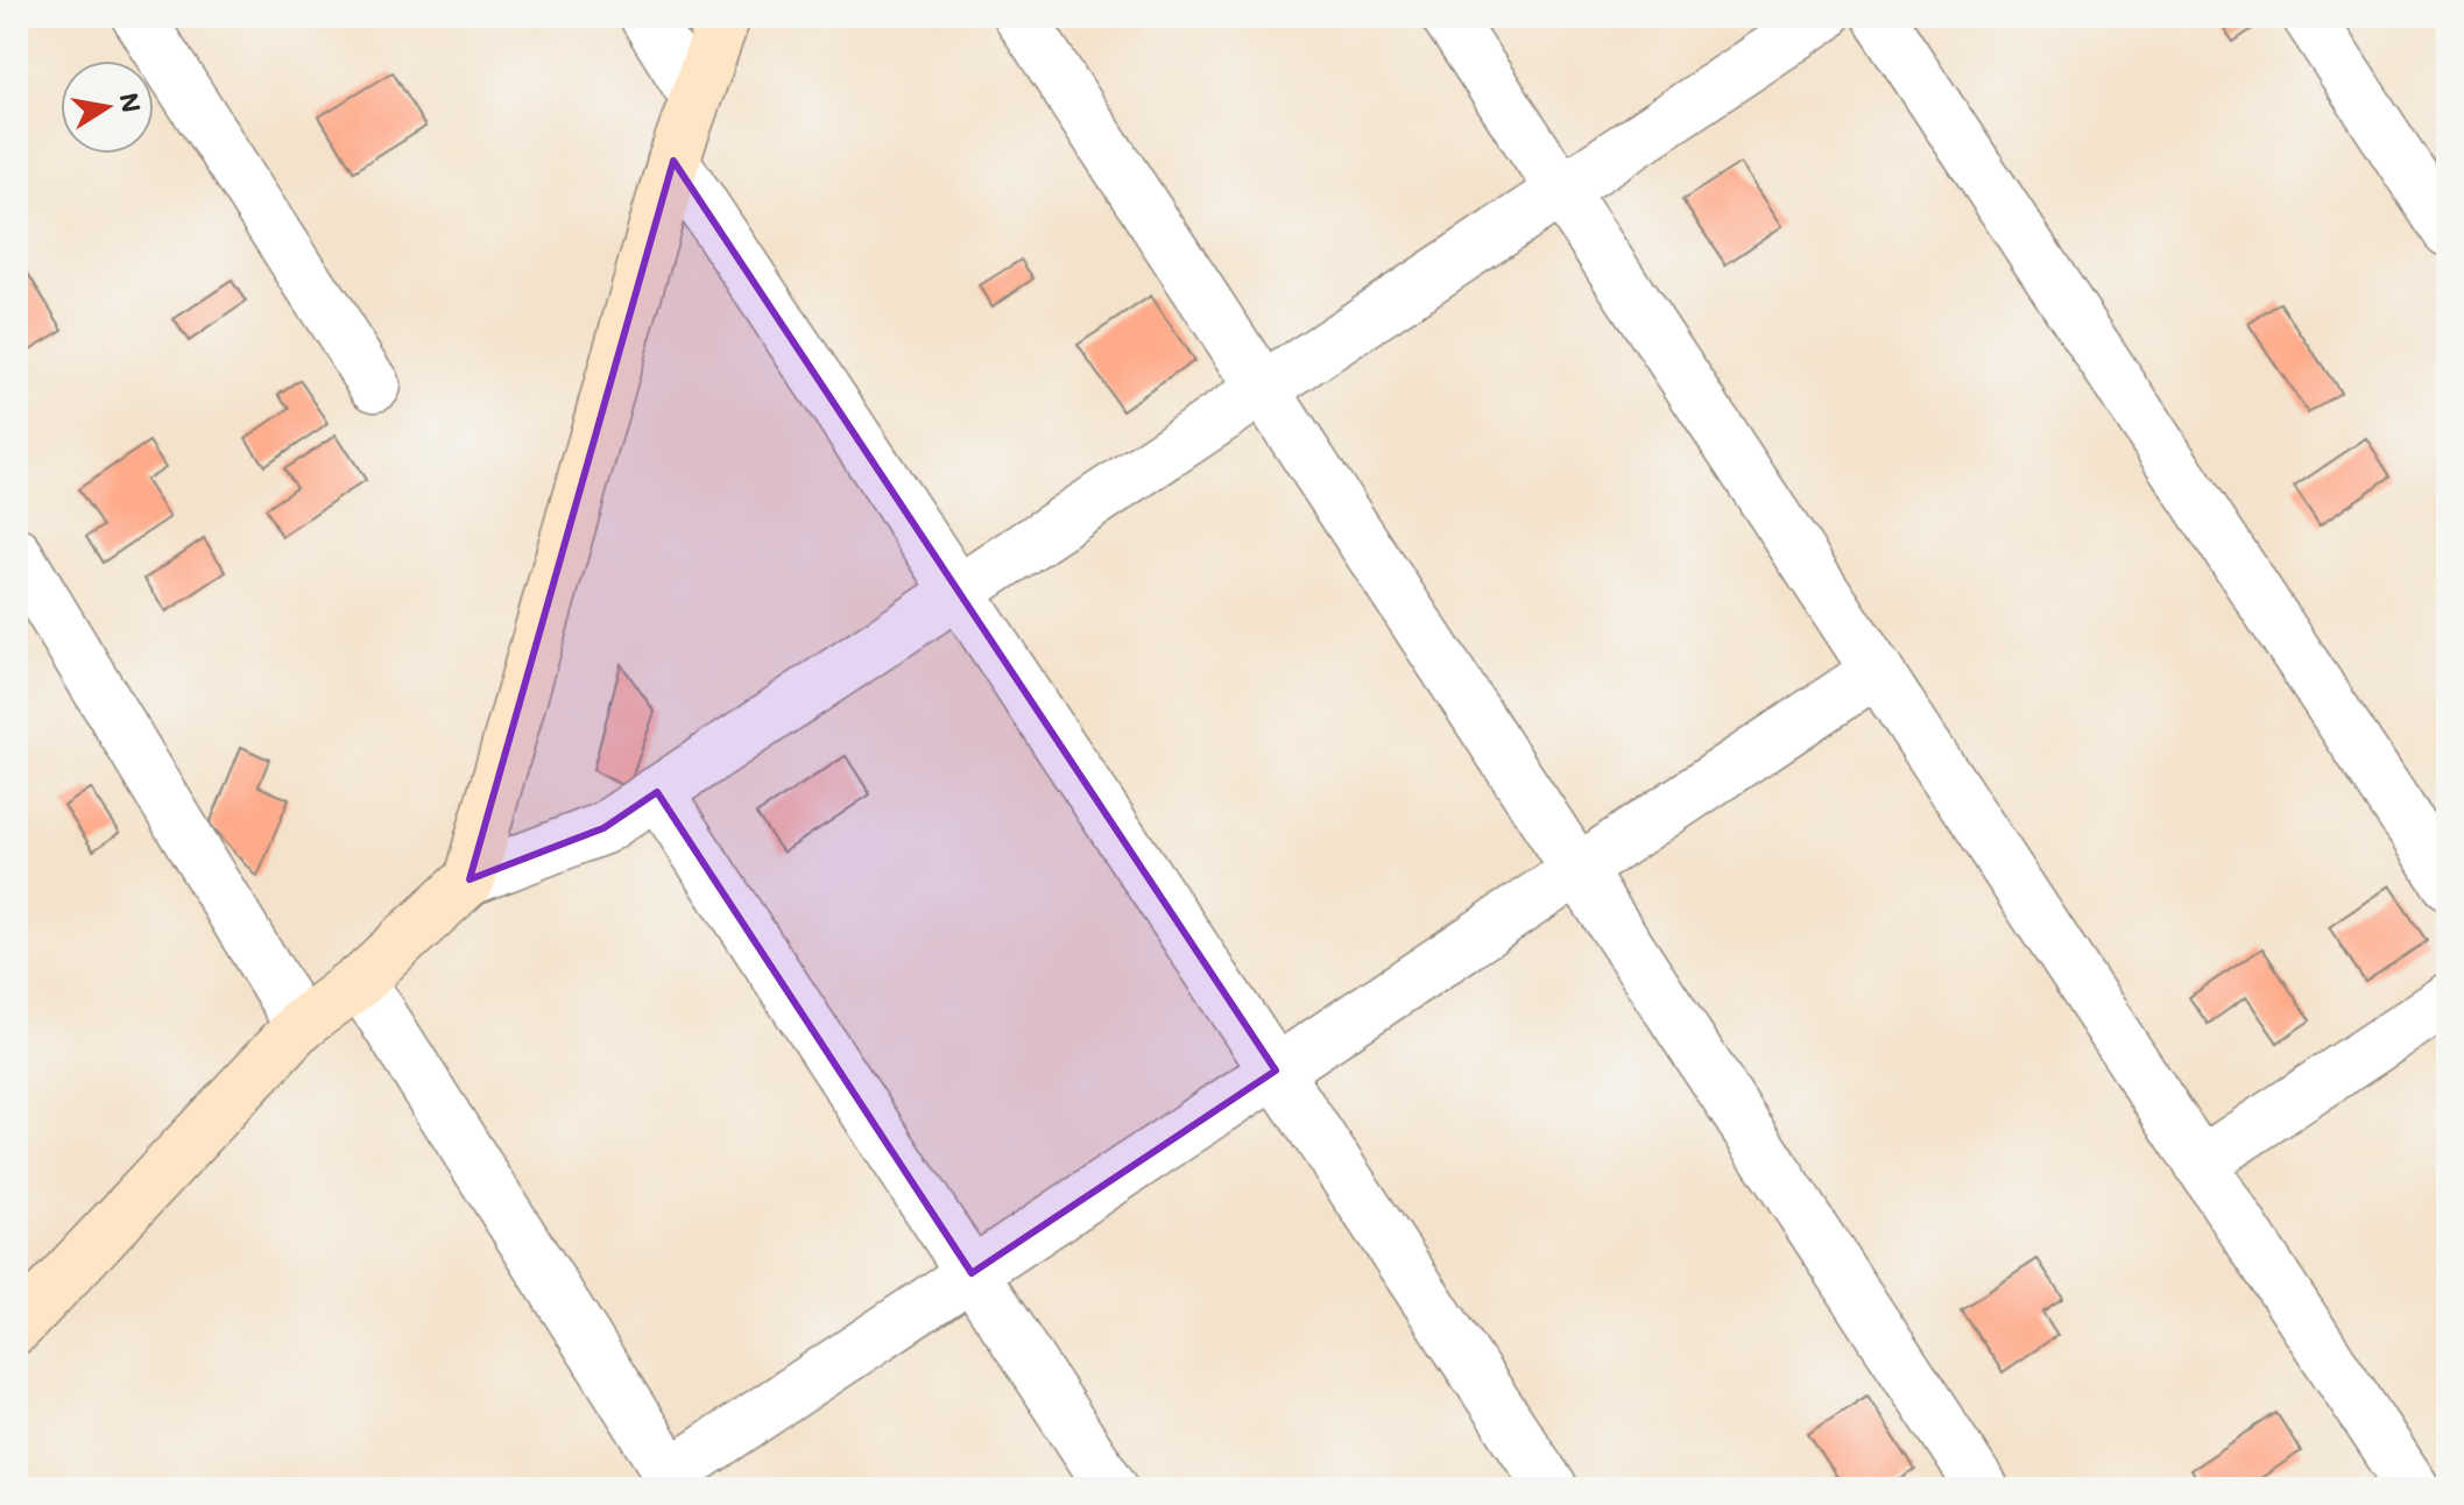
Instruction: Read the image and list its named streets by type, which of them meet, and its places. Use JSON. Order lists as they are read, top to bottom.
{
  "north": "right"
}
